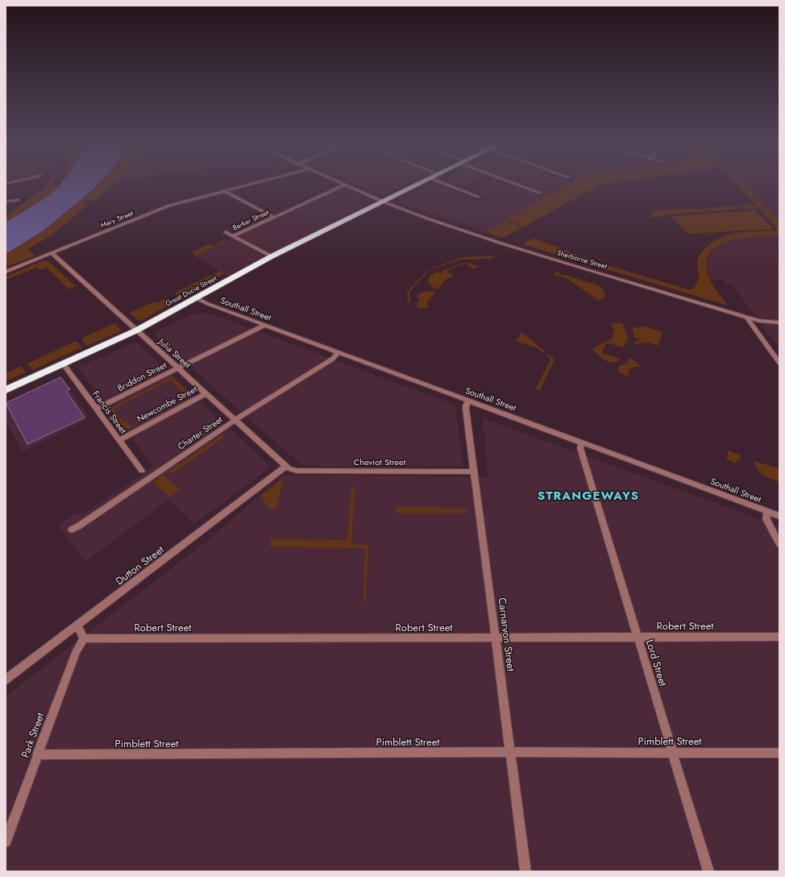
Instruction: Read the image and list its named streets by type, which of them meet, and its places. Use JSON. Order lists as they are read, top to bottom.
{
  "streets": {
    "highway": ["Great Ducie Street"],
    "street": [
      "Mary Street",
      "Barker Street",
      "Sherborne Street",
      "Southall Street",
      "Julia Street",
      "Briddon Street",
      "Newcombe Street",
      "Francis Street",
      "Charter Street",
      "Cheviot Street",
      "Dutton Street",
      "Robert Street",
      "Carnarvon Street",
      "Lord Street",
      "Park Street",
      "Pimblett Street"
    ]
  },
  "crossings": [
    ["Mary Street", "Julia Street"],
    ["Barker Street", "Sherborne Street"],
    ["Sherborne Street", "Great Ducie Street"],
    ["Great Ducie Street", "Southall Street"],
    ["Great Ducie Street", "Julia Street"],
    ["Great Ducie Street", "Francis Street"],
    ["Southall Street", "Briddon Street"],
    ["Southall Street", "Charter Street"],
    ["Southall Street", "Carnarvon Street"],
    ["Southall Street", "Lord Street"],
    ["Julia Street", "Briddon Street"],
    ["Julia Street", "Newcombe Street"],
    ["Julia Street", "Charter Street"],
    ["Julia Street", "Cheviot Street"],
    ["Julia Street", "Dutton Street"],
    ["Briddon Street", "Francis Street"],
    ["Newcombe Street", "Francis Street"],
    ["Cheviot Street", "Dutton Street"],
    ["Cheviot Street", "Carnarvon Street"],
    ["Robert Street", "Carnarvon Street"],
    ["Robert Street", "Lord Street"],
    ["Robert Street", "Park Street"],
    ["Carnarvon Street", "Pimblett Street"],
    ["Lord Street", "Pimblett Street"],
    ["Park Street", "Pimblett Street"]
  ],
  "districts": ["STRANGEWAYS"]
}
